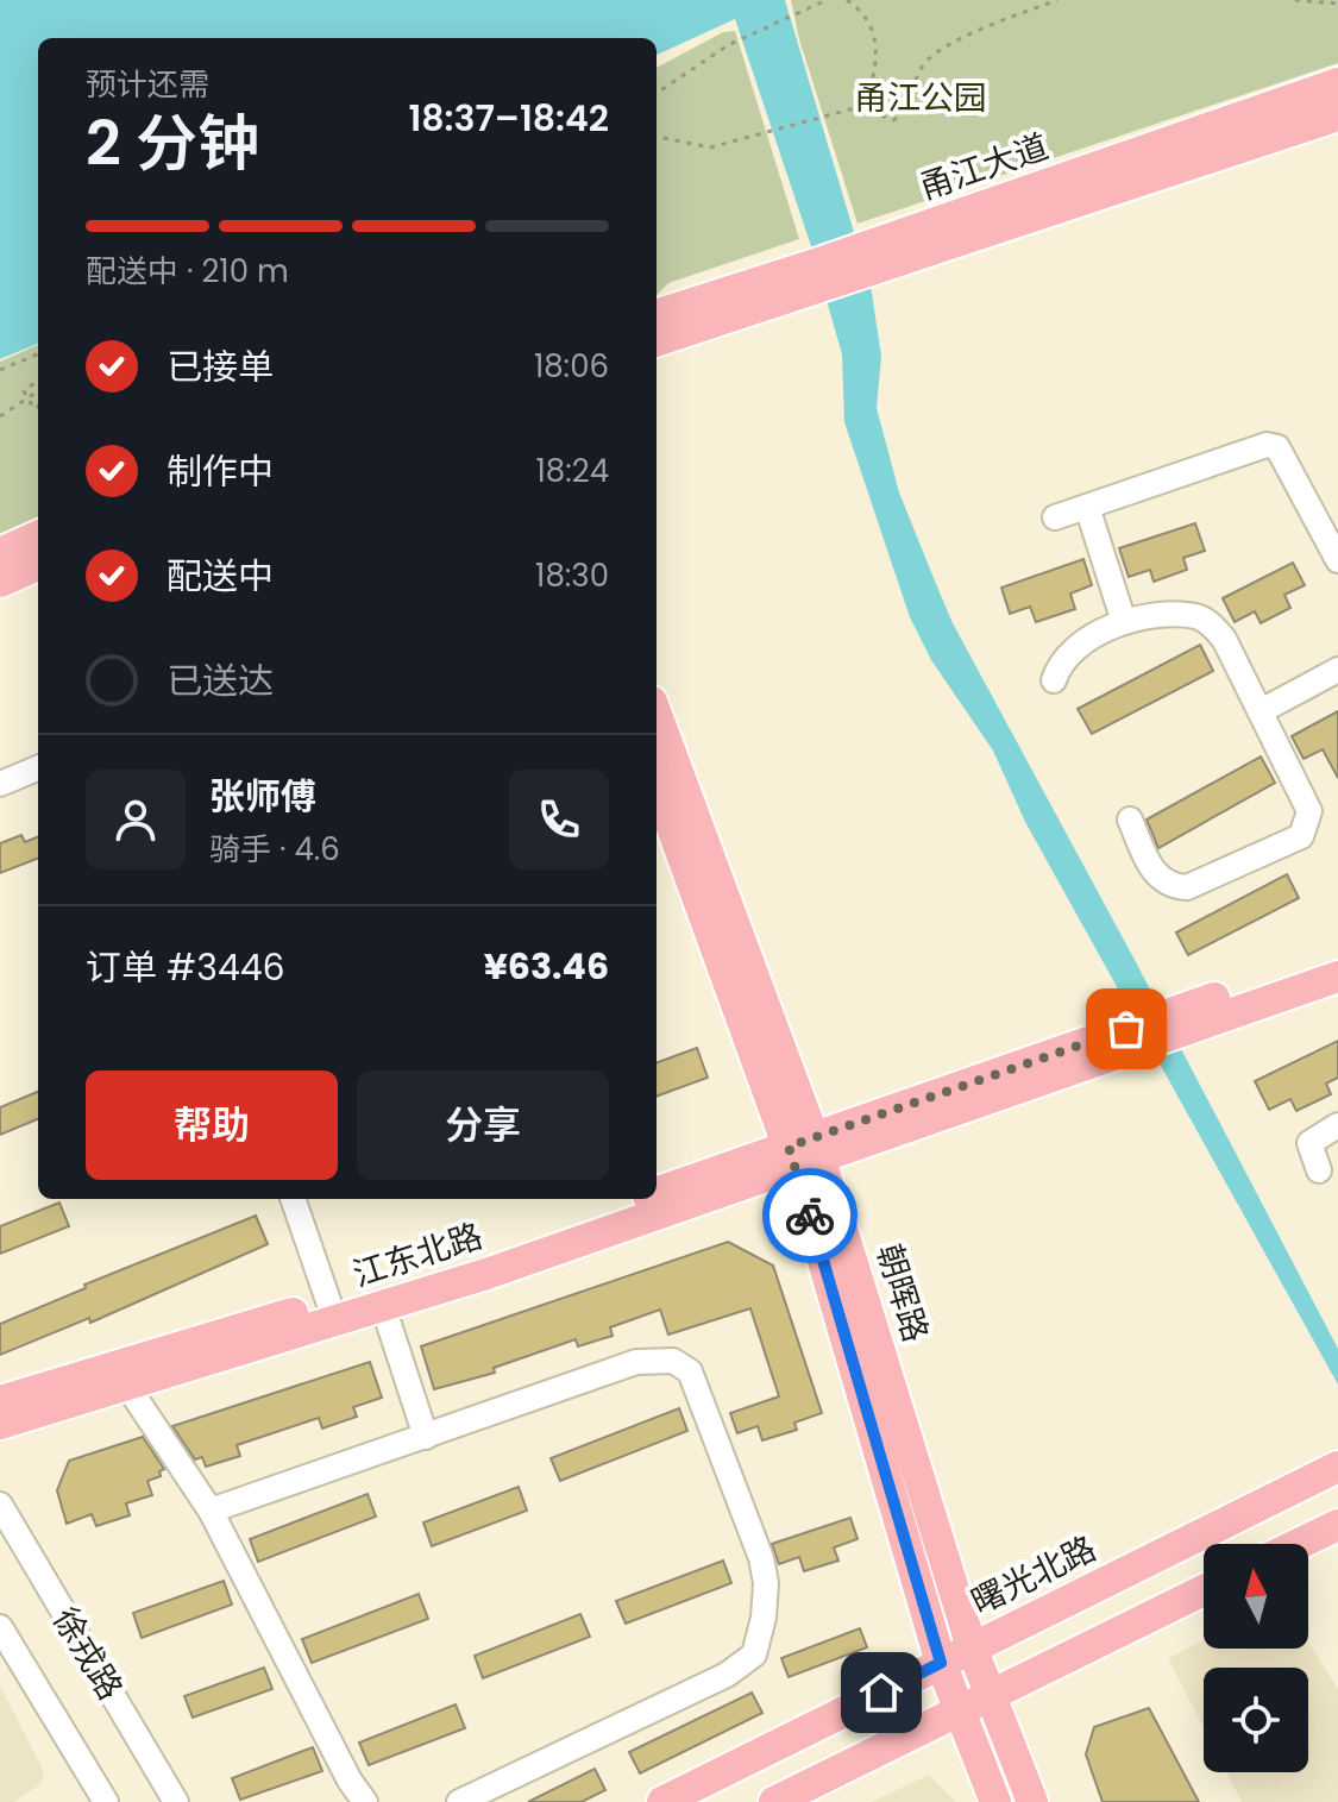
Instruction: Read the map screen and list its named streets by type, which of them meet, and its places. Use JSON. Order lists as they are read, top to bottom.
{
  "streets": {
    "main road": [
      "甬江大道",
      "江东北路",
      "朝晖路",
      "曙光北路"
    ],
    "street": ["徐戎路"]
  },
  "crossings": [
    ["江东北路", "朝晖路"],
    ["朝晖路", "曙光北路"]
  ],
  "parks": ["甬江公园"],
  "north": "top",
  "page": {
    "heading": ["2 分钟", "预计还需", "18:37–18:42"],
    "panel": [
      "张师傅",
      "骑手 · 4.6",
      "订单 #3446",
      "¥63.46"
    ],
    "bar": "配送中 · 210 m",
    "list": [
      ["已接单", "18:06"],
      ["制作中", "18:24"],
      ["配送中", "18:30"],
      "已送达"
    ],
    "buttons": ["帮助", "分享"]
  }
}
